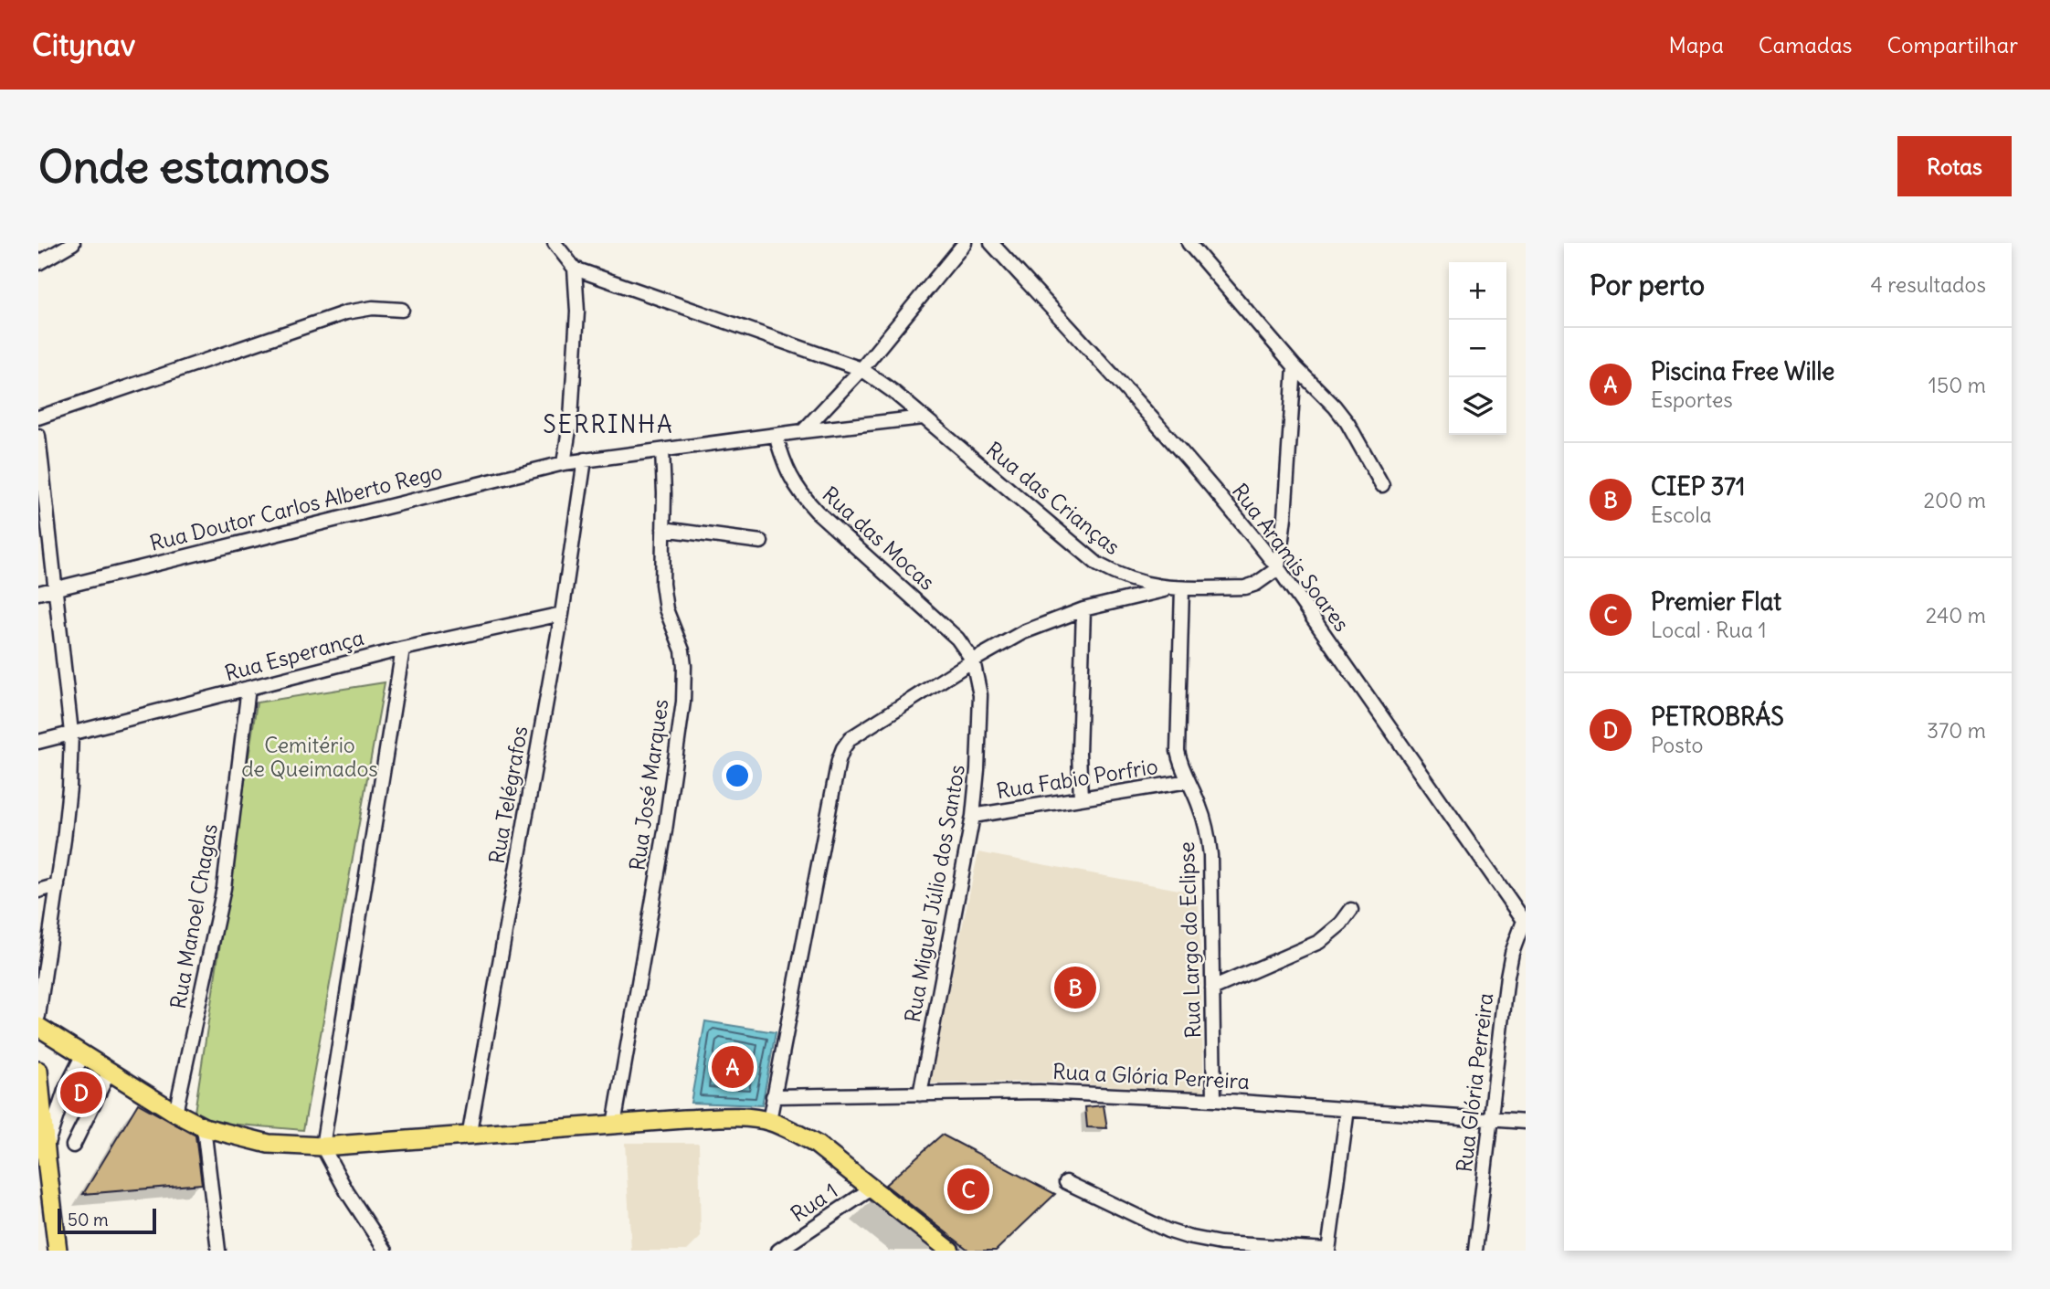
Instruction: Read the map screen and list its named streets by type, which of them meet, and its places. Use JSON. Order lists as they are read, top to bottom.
{
  "streets": {
    "street": [
      "Rua das Crianças",
      "Rua Doutor Carlos Alberto Rego",
      "Rua das Mocas",
      "Rua Aramis Soares",
      "Rua Esperança",
      "Rua Fabio Porfrio",
      "Rua José Marques",
      "Rua Telégrafos",
      "Rua Miguel Júlio dos Santos",
      "Rua Manoel Chagas",
      "Rua Largo do Eclipse",
      "Rua a Glória Perreira",
      "Rua Glória Perreira",
      "Rua 1"
    ]
  },
  "crossings": [
    ["Rua das Crianças", "Rua Doutor Carlos Alberto Rego"],
    ["Rua das Crianças", "Rua Aramis Soares"],
    ["Rua das Crianças", "Rua Largo do Eclipse"],
    ["Rua Doutor Carlos Alberto Rego", "Rua das Mocas"],
    ["Rua Doutor Carlos Alberto Rego", "Rua José Marques"],
    ["Rua Doutor Carlos Alberto Rego", "Rua Telégrafos"],
    ["Rua das Mocas", "Rua Miguel Júlio dos Santos"],
    ["Rua Aramis Soares", "Rua Glória Perreira"],
    ["Rua Esperança", "Rua Telégrafos"],
    ["Rua Esperança", "Rua Manoel Chagas"],
    ["Rua Fabio Porfrio", "Rua Miguel Júlio dos Santos"],
    ["Rua Fabio Porfrio", "Rua Largo do Eclipse"],
    ["Rua Miguel Júlio dos Santos", "Rua a Glória Perreira"],
    ["Rua Largo do Eclipse", "Rua a Glória Perreira"],
    ["Rua a Glória Perreira", "Rua Glória Perreira"]
  ],
  "districts": ["SERRINHA"],
  "parks": ["Cemitério de Queimados"],
  "scale_bar": "50 m",
  "page": {
    "header": "Citynav",
    "nav": ["Mapa", "Camadas", "Compartilhar"],
    "buttons": "Rotas",
    "title": "Onde estamos",
    "heading": ["Por perto", "4 resultados"],
    "map_buttons": ["+", "−"],
    "list": [
      {
        "mark": "A",
        "name": "Piscina Free Wille",
        "note": "Esportes",
        "value": "150 m"
      },
      {
        "mark": "B",
        "name": "CIEP 371",
        "note": "Escola",
        "value": "200 m"
      },
      {
        "mark": "C",
        "name": "Premier Flat",
        "note": "Local · Rua 1",
        "value": "240 m"
      },
      {
        "mark": "D",
        "name": "PETROBRÁS",
        "note": "Posto",
        "value": "370 m"
      }
    ],
    "pins": [
      "B",
      "A",
      "D",
      "C"
    ],
    "scale": "50 m"
  }
}
